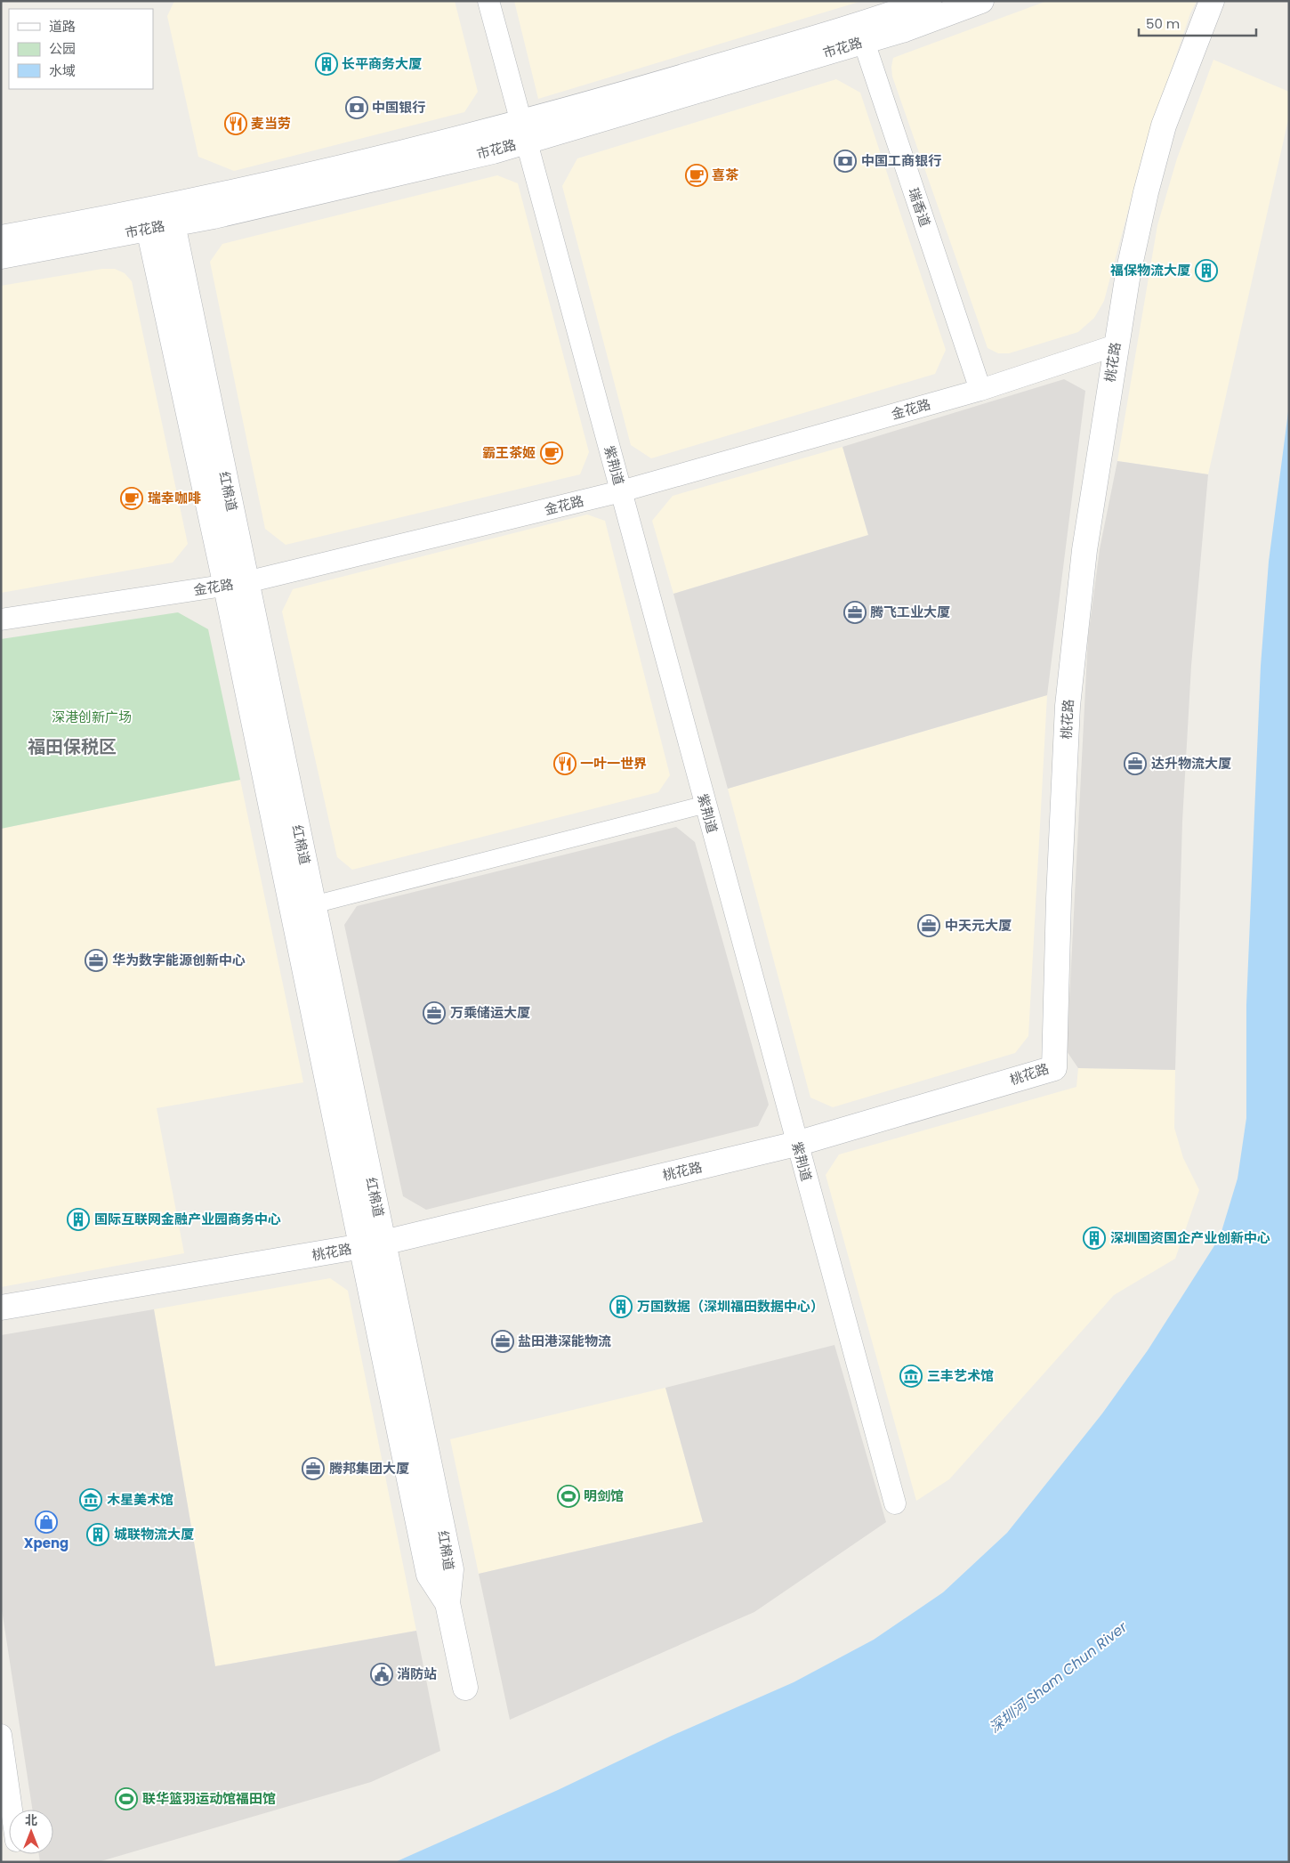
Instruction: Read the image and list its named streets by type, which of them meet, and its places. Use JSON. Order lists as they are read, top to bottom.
{
  "streets": {
    "main road": ["市花路", "桃花路", "红棉道"],
    "street": ["瑞香道", "金花路", "紫荆道"]
  },
  "crossings": [
    ["市花路", "瑞香道"],
    ["市花路", "紫荆道"],
    ["市花路", "红棉道"],
    ["瑞香道", "金花路"],
    ["桃花路", "金花路"],
    ["桃花路", "紫荆道"],
    ["桃花路", "红棉道"],
    ["金花路", "紫荆道"],
    ["金花路", "红棉道"]
  ],
  "districts": ["福田保税区"],
  "water": ["深圳河 Sham Chun River"],
  "parks": ["深港创新广场"],
  "places": {
    "building": [
      "长平商务大厦",
      "福保物流大厦",
      "国际互联网金融产业园商务中心",
      "深圳国资国企产业创新中心",
      "万国数据（深圳福田数据中心）",
      "城联物流大厦"
    ],
    "bank": ["中国银行", "中国工商银行"],
    "restaurant": ["麦当劳", "一叶一世界"],
    "cafe": ["喜茶", "霸王茶姬", "瑞幸咖啡"],
    "office": [
      "腾飞工业大厦",
      "达升物流大厦",
      "中天元大厦",
      "华为数字能源创新中心",
      "万乘储运大厦",
      "盐田港深能物流",
      "腾邦集团大厦"
    ],
    "museum": ["三丰艺术馆", "木星美术馆"],
    "sports": ["明剑馆", "联华篮羽运动馆福田馆"],
    "shop": ["Xpeng"],
    "public building": ["消防站"]
  },
  "legend": ["道路", "公园", "水域"],
  "scale_bar": "50 m",
  "north": "top"
}
